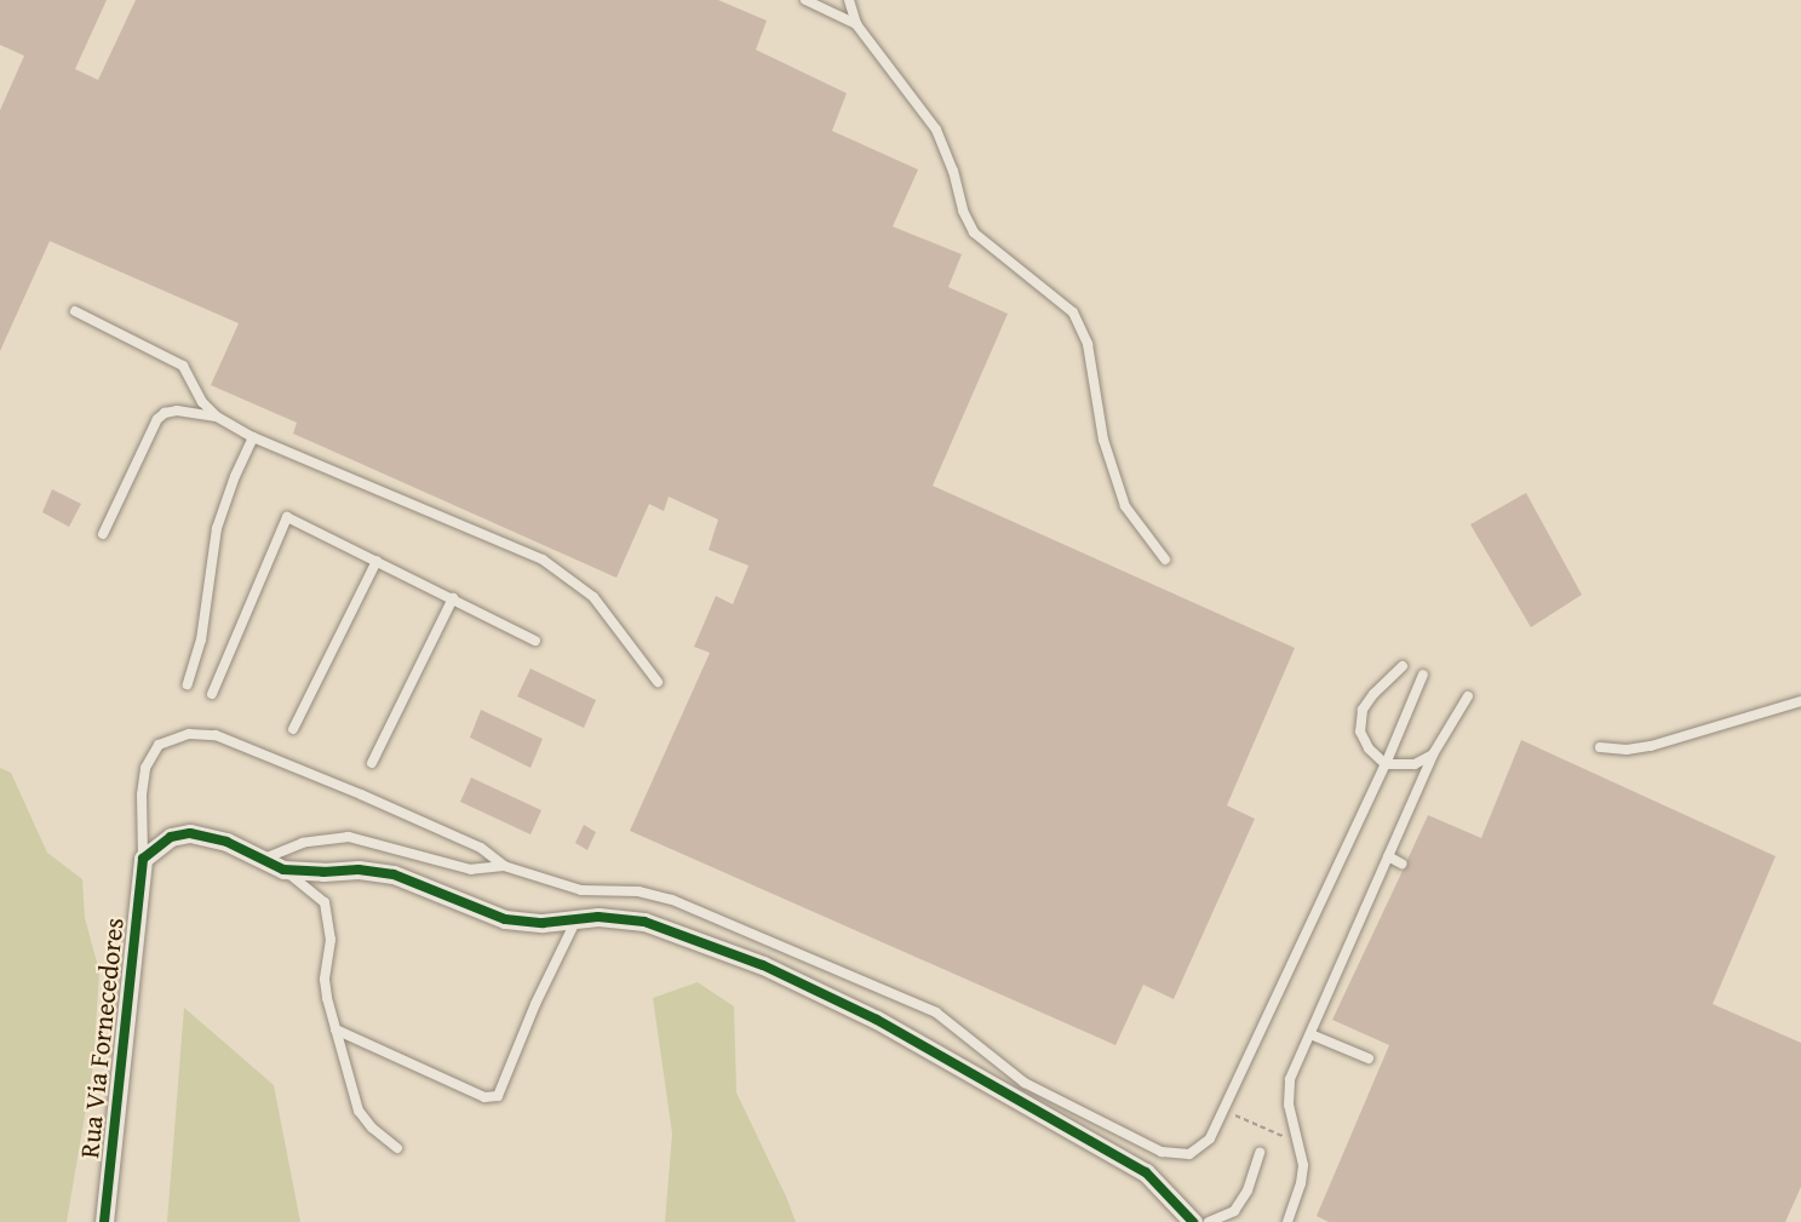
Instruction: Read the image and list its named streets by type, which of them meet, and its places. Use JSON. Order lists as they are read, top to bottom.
{
  "streets": {
    "street": ["Rua Via Fornecedores"]
  }
}
